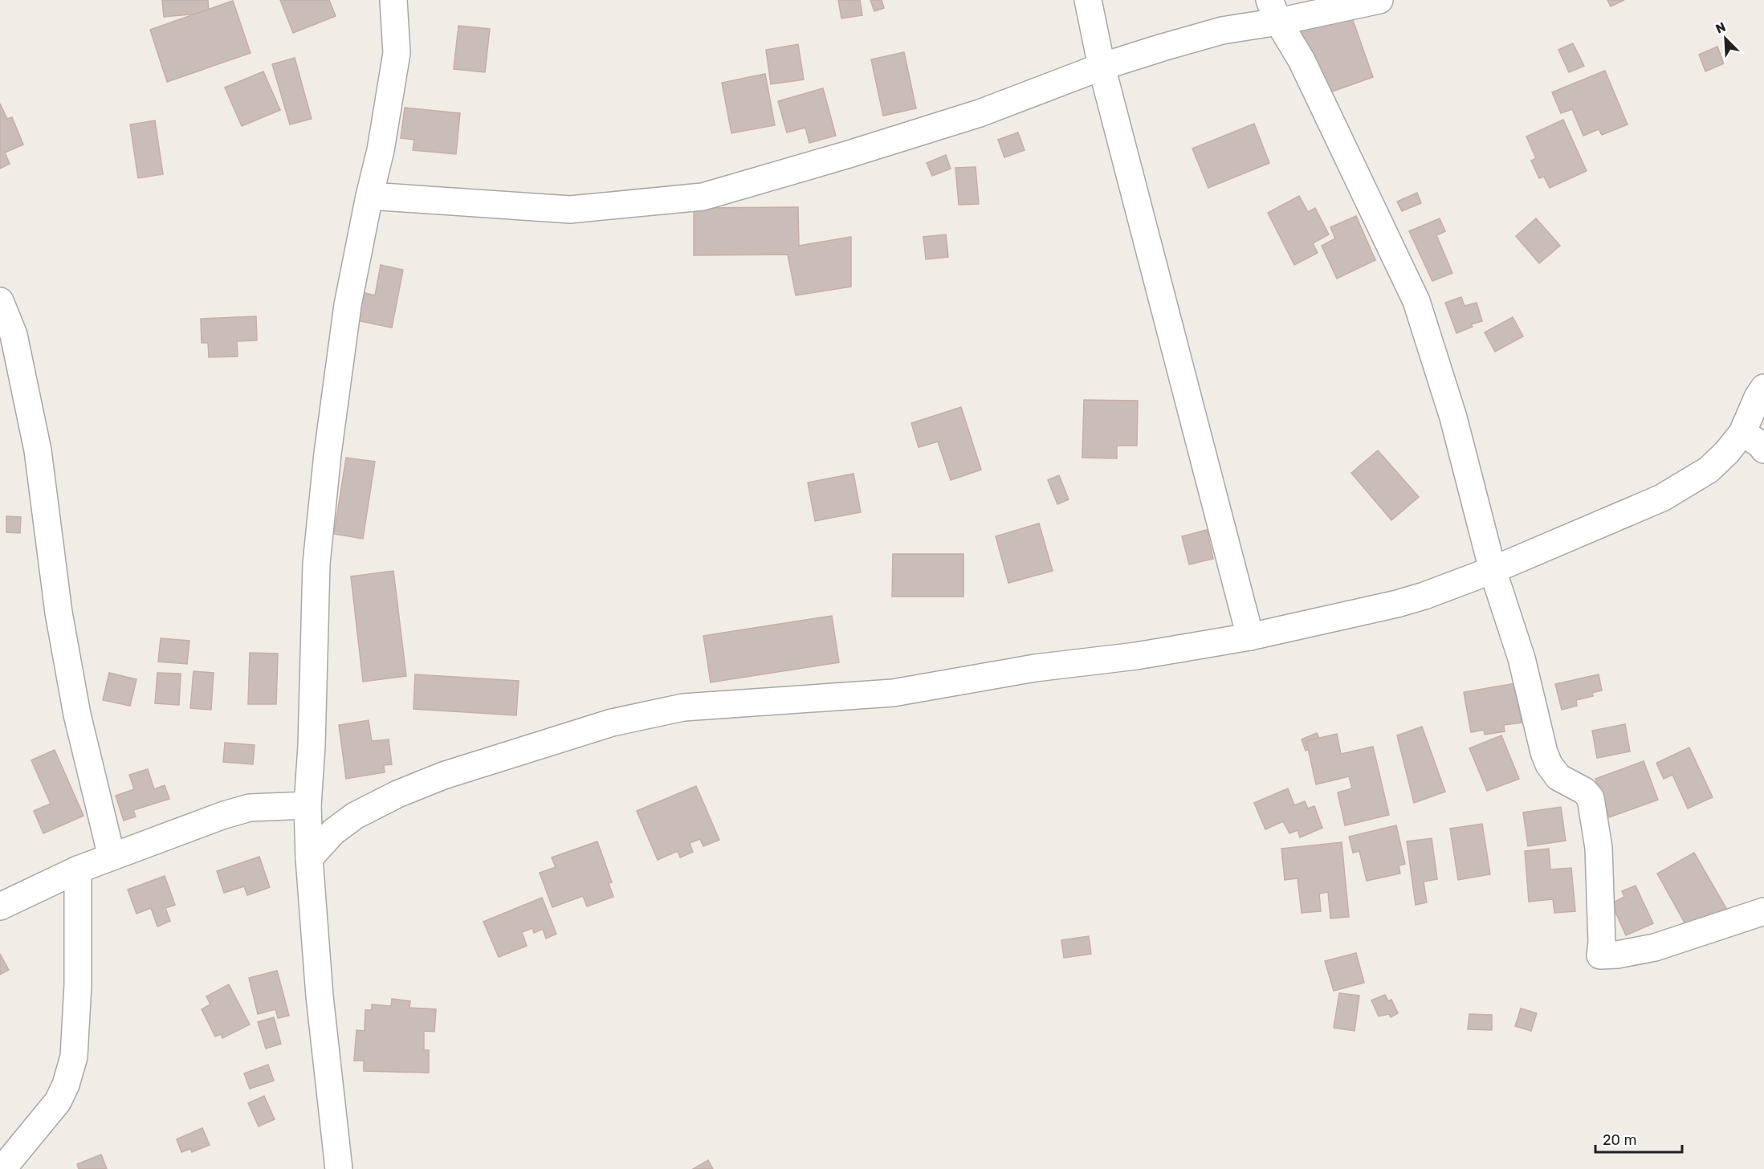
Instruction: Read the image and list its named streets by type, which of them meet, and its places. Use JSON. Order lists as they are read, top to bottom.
{
  "scale_bar": "20 m",
  "north": "top left"
}
